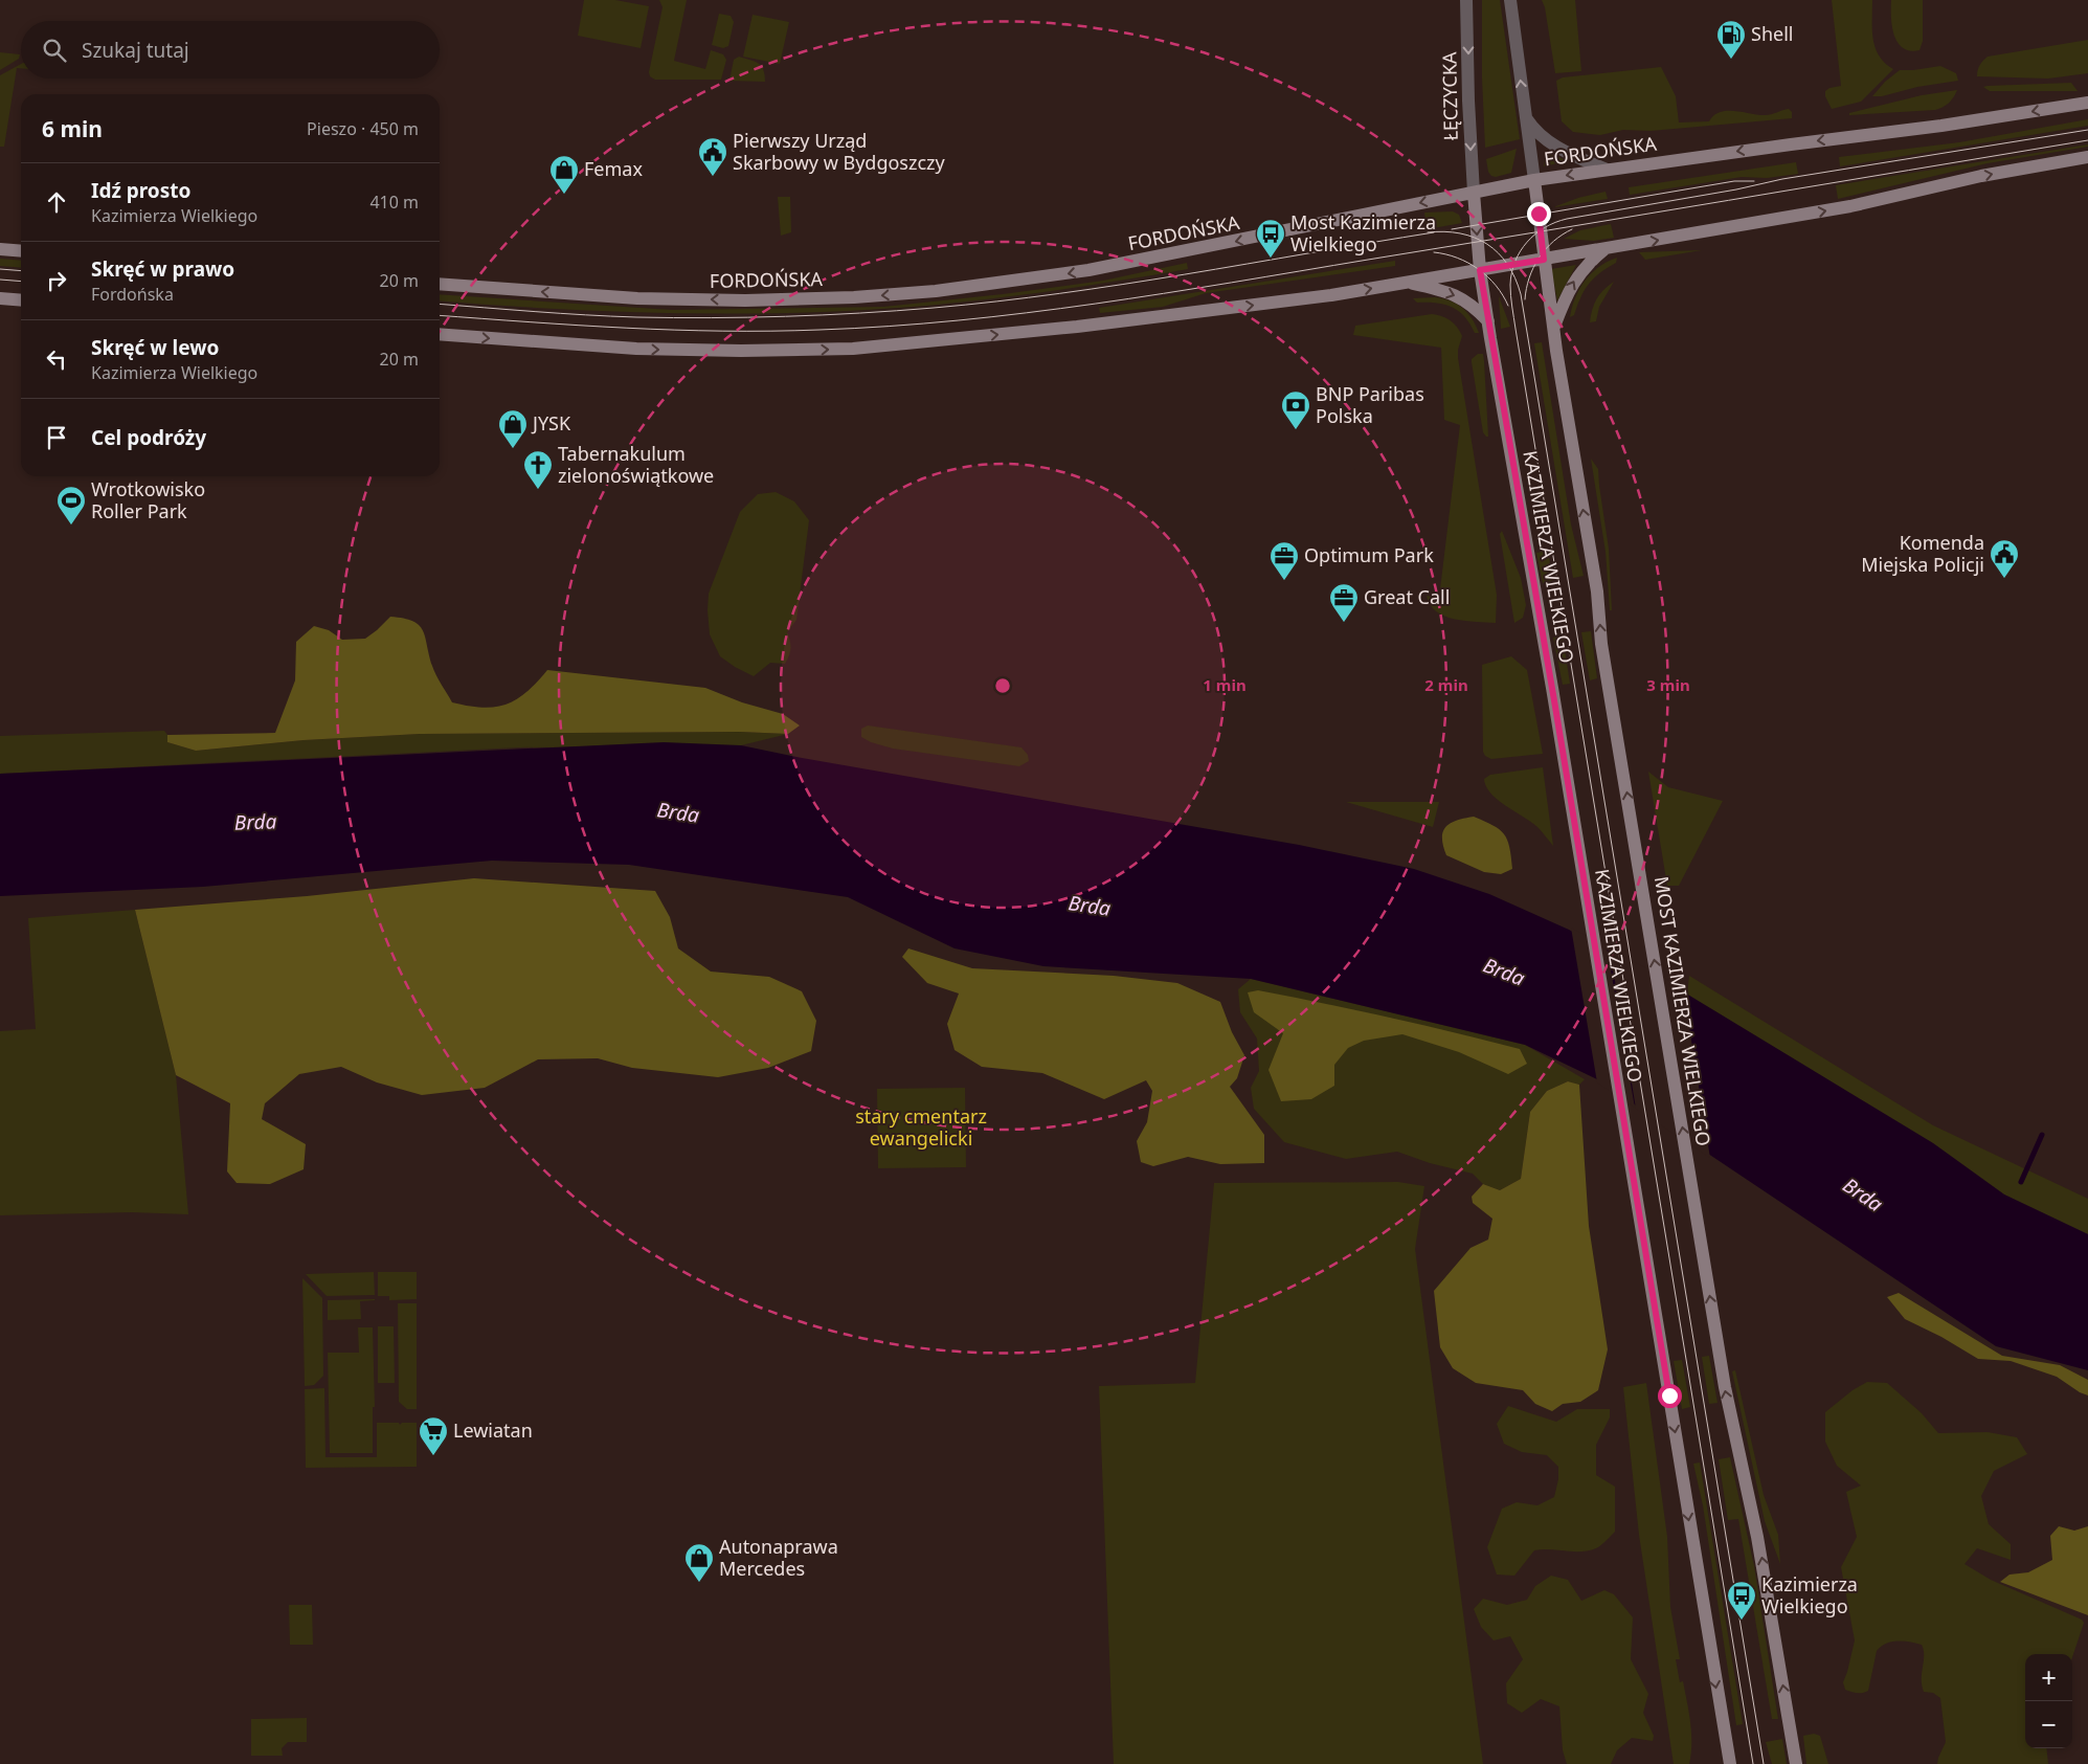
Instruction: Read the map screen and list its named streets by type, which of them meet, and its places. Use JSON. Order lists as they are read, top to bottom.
{
  "streets": {
    "main road": ["FORDOŃSKA", "KAZIMIERZA WIELKIEGO", "MOST KAZIMIERZA WIELKIEGO"],
    "street": ["ŁĘCZYCKA"]
  },
  "crossings": [
    ["ŁĘCZYCKA", "FORDOŃSKA"],
    ["ŁĘCZYCKA", "KAZIMIERZA WIELKIEGO"],
    ["FORDOŃSKA", "KAZIMIERZA WIELKIEGO"],
    ["KAZIMIERZA WIELKIEGO", "MOST KAZIMIERZA WIELKIEGO"]
  ],
  "one_way": ["MOST KAZIMIERZA WIELKIEGO"],
  "water": ["Brda"],
  "parks": ["stary cmentarz ewangelicki"],
  "places": {
    "fuel station": ["Shell"],
    "public building": ["Pierwszy Urząd Skarbowy w Bydgoszczy", "Komenda Miejska Policji"],
    "shop": ["Femax", "JYSK", "Autonaprawa Mercedes"],
    "bus stop": ["Most Kazimierza Wielkiego", "Kazimierza Wielkiego"],
    "bank": ["BNP Paribas Polska"],
    "church": ["Tabernakulum zielonoświątkowe"],
    "sports": ["Wrotkowisko Roller Park"],
    "office": ["Optimum Park", "Great Call"],
    "supermarket": ["Lewiatan"]
  },
  "page": {
    "search": "Szukaj tutaj",
    "heading": ["6 min", "Pieszo · 450 m"],
    "list": [
      ["Idź prosto", "Kazimierza Wielkiego", "410 m"],
      ["Skręć w prawo", "Fordońska", "20 m"],
      ["Skręć w lewo", "Kazimierza Wielkiego", "20 m"],
      "Cel podróży"
    ],
    "map_buttons": ["+", "−"]
  },
  "rings": ["1 min", "2 min", "3 min"]
}
